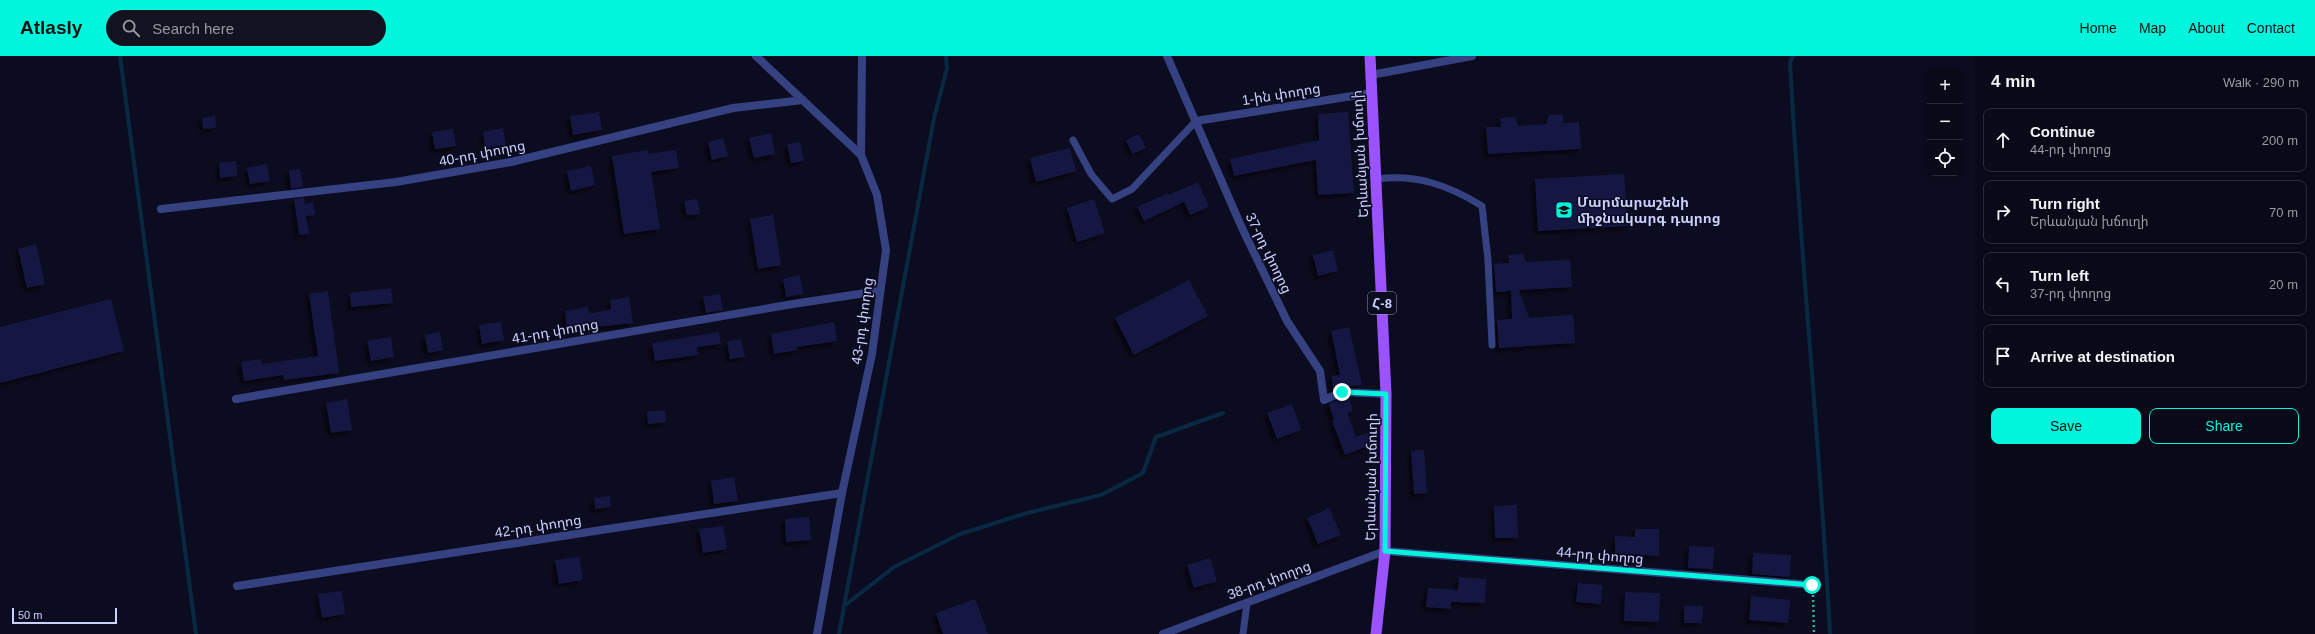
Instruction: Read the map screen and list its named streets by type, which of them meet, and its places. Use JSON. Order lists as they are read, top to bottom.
{
  "streets": {
    "main road": ["Երևանյան խճուղի", "Հ-8"],
    "street": [
      "1-ին փողոց",
      "40-րդ փողոց",
      "37-րդ փողոց",
      "43-րդ փողոց",
      "41-րդ փողոց",
      "42-րդ փողոց",
      "44-րդ փողոց",
      "38-րդ փողոց"
    ]
  },
  "crossings": [
    ["1-ին փողոց", "Երևանյան խճուղի"],
    ["1-ին փողոց", "37-րդ փողոց"],
    ["40-րդ փողոց", "43-րդ փողոց"],
    ["Երևանյան խճուղի", "37-րդ փողոց"],
    ["Երևանյան խճուղի", "44-րդ փողոց"],
    ["Երևանյան խճուղի", "38-րդ փողոց"],
    ["43-րդ փողոց", "41-րդ փողոց"],
    ["43-րդ փողոց", "42-րդ փողոց"],
    ["44-րդ փողոց", "38-րդ փողոց"]
  ],
  "places": {
    "school or university": ["Մարմարաշենի միջնակարգ դպրոց"]
  },
  "scale_bar": "50 m",
  "page": {
    "header": "Atlasly",
    "search": "Search here",
    "nav": [
      "Home",
      "Map",
      "About",
      "Contact"
    ],
    "heading": ["4 min", "Walk · 290 m"],
    "map_buttons": ["+", "−"],
    "list": [
      ["Continue", "44-րդ փողոց", "200 m"],
      ["Turn right", "Երևանյան խճուղի", "70 m"],
      ["Turn left", "37-րդ փողոց", "20 m"],
      "Arrive at destination"
    ],
    "buttons": ["Save", "Share"],
    "scale": "50 m"
  }
}
